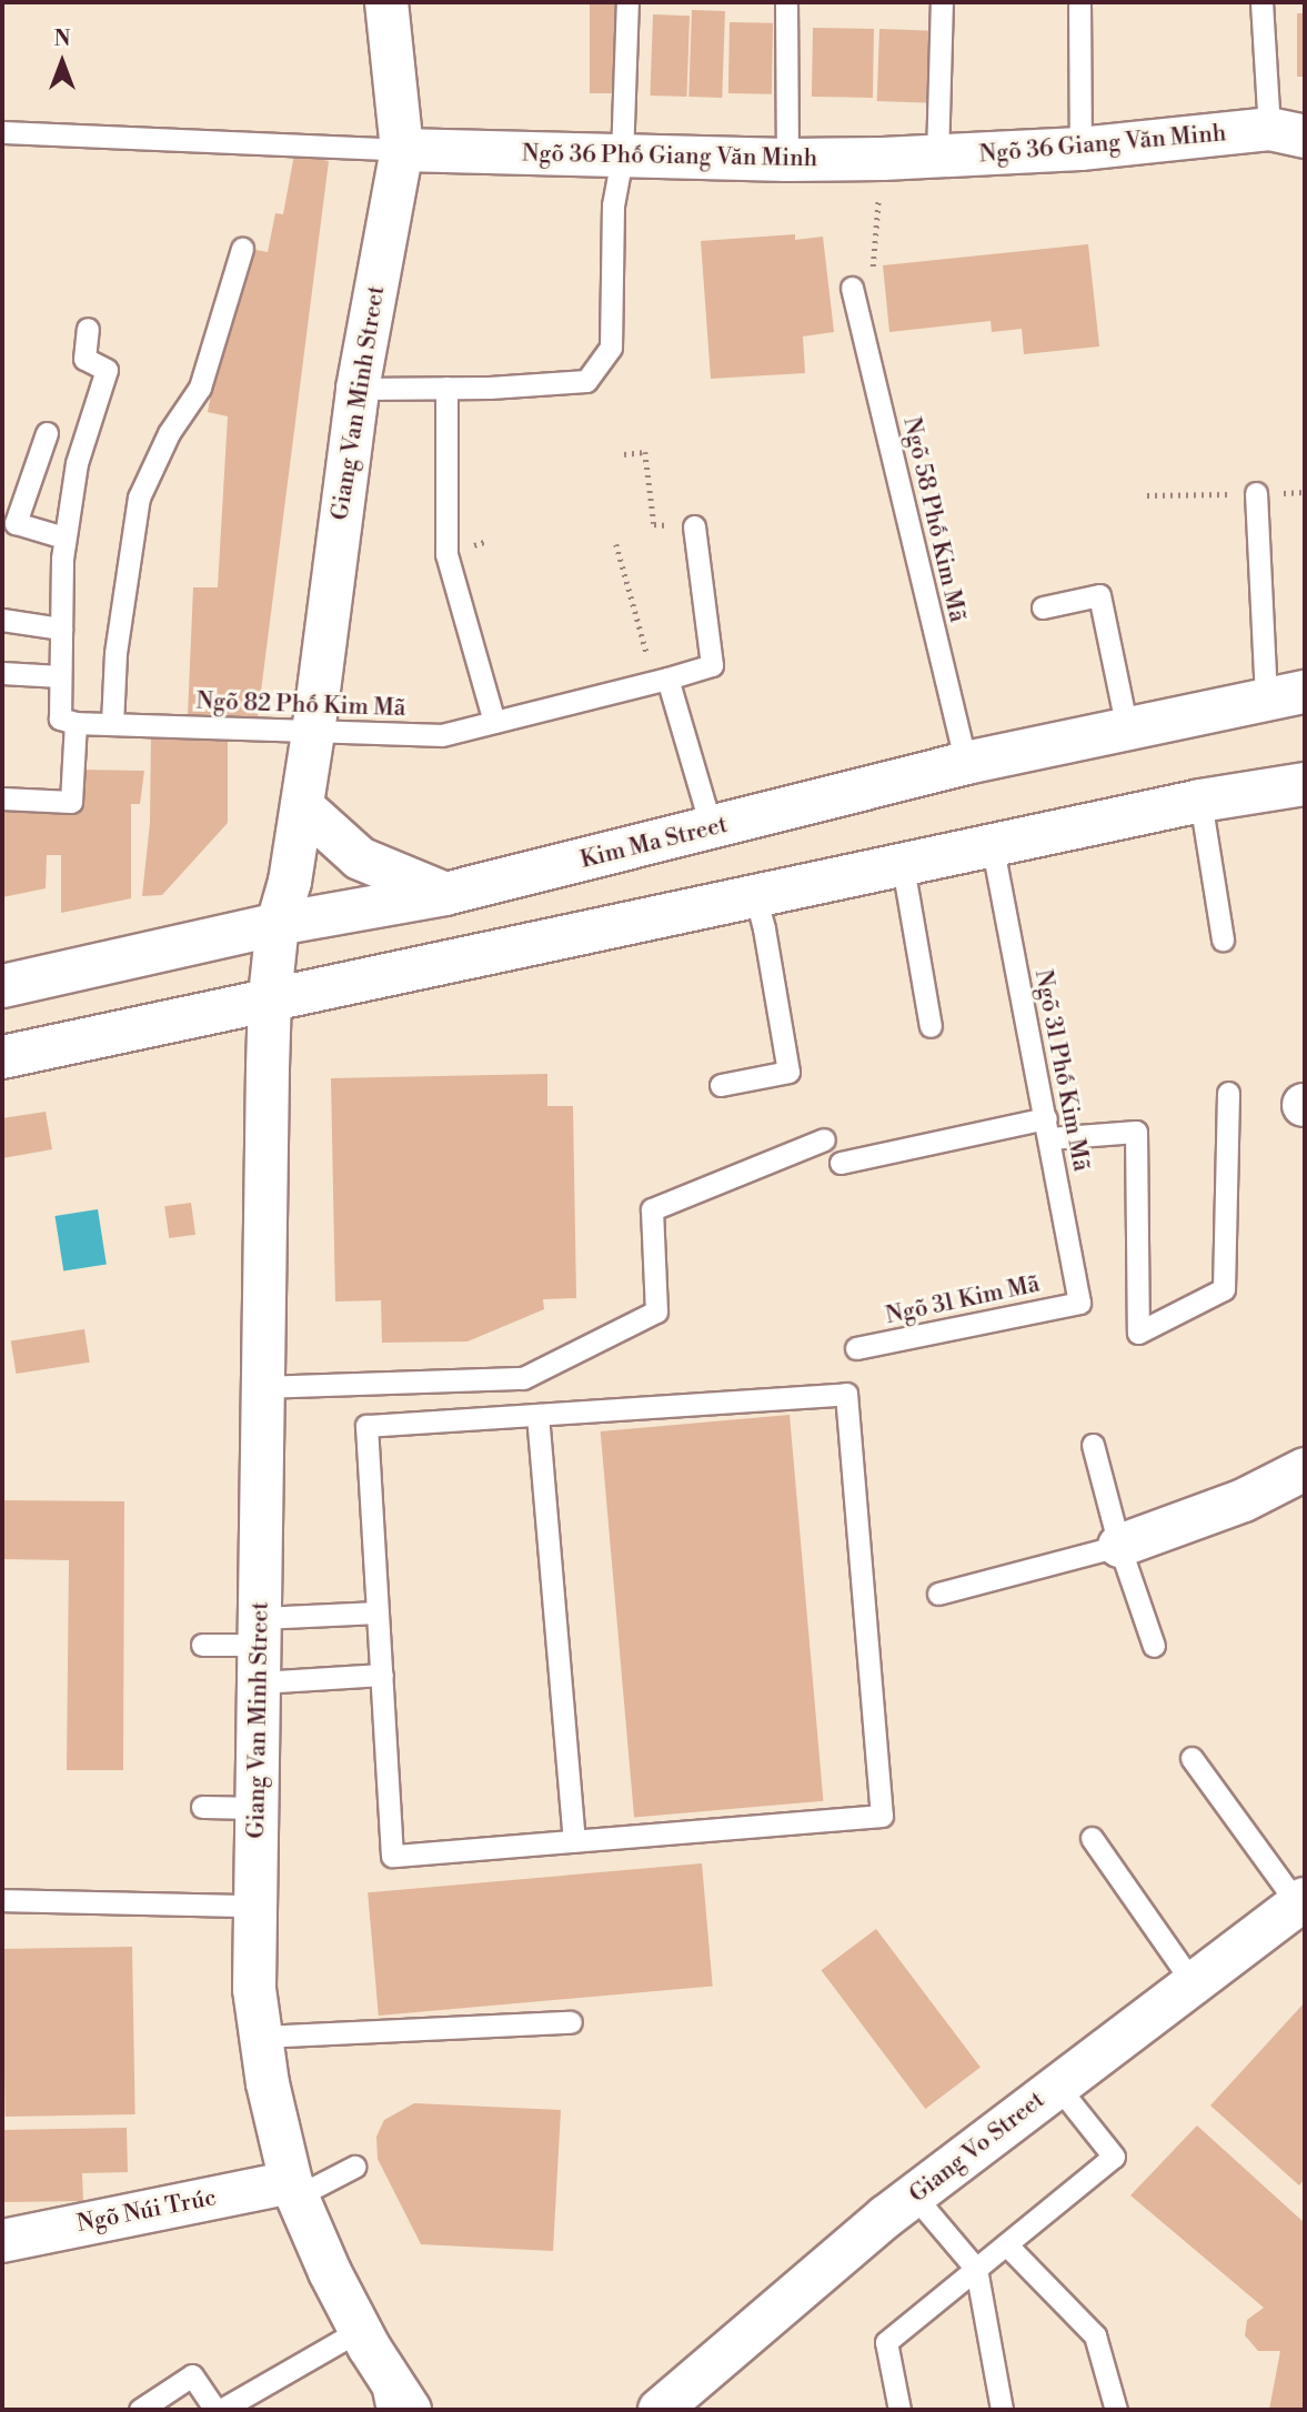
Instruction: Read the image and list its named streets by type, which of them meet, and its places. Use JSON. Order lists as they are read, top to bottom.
{
  "streets": {
    "main road": [
      "Ngõ 36 Giang Văn Minh",
      "Ngõ 36 Phố Giang Văn Minh",
      "Giang Van Minh Street",
      "Kim Ma Street",
      "Giang Vo Street",
      "Ngõ Núi Trúc"
    ],
    "lane": [
      "Ngõ 58 Phố Kim Mã",
      "Ngõ 82 Phố Kim Mã",
      "Ngõ 31 Phố Kim Mã",
      "Ngõ 31 Kim Mã"
    ]
  },
  "crossings": [
    ["Ngõ 36 Giang Văn Minh", "Ngõ 36 Phố Giang Văn Minh"],
    ["Ngõ 36 Phố Giang Văn Minh", "Giang Van Minh Street"],
    ["Giang Van Minh Street", "Ngõ 82 Phố Kim Mã"],
    ["Giang Van Minh Street", "Kim Ma Street"],
    ["Giang Van Minh Street", "Ngõ Núi Trúc"],
    ["Ngõ 58 Phố Kim Mã", "Kim Ma Street"],
    ["Ngõ 31 Phố Kim Mã", "Ngõ 31 Kim Mã"]
  ],
  "north": "top"
}
